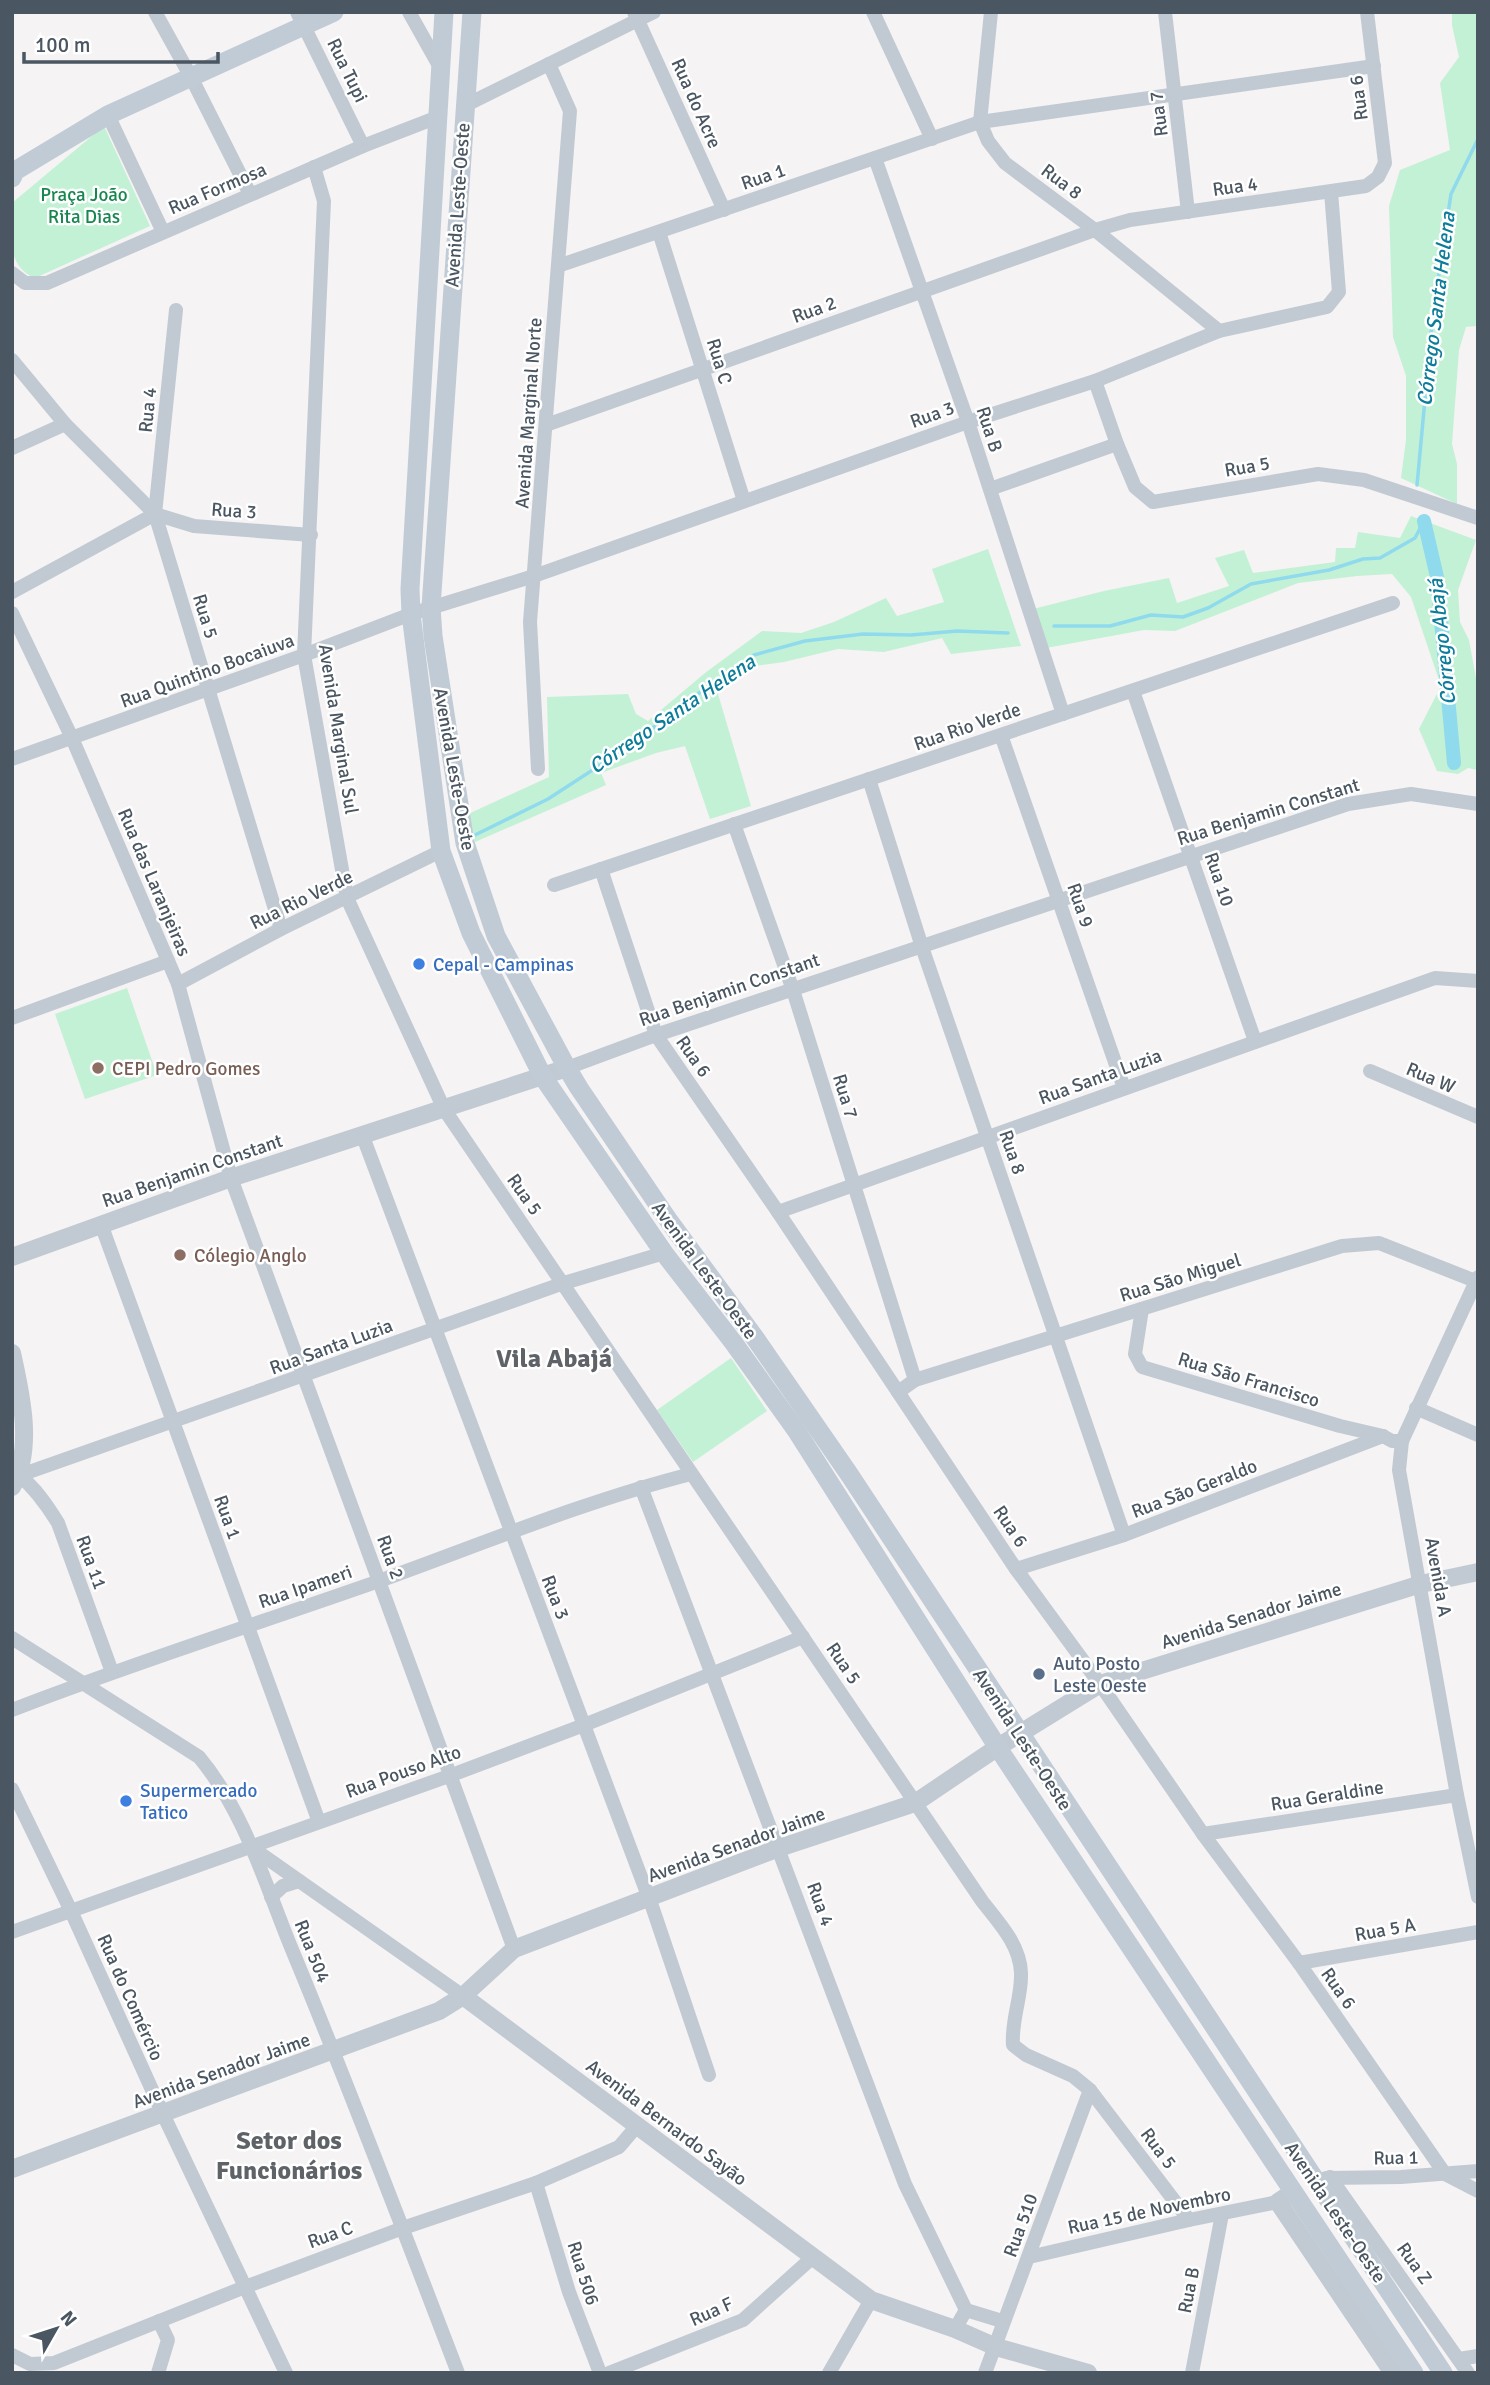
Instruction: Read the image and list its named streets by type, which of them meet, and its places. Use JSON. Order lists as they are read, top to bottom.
{
  "streets": {
    "main road": ["Avenida Leste-Oeste"],
    "street": [
      "Rua Tupi",
      "Rua 6",
      "Rua do Acre",
      "Rua 7",
      "Rua 1",
      "Rua 8",
      "Rua 4",
      "Rua Formosa",
      "Rua 2",
      "Rua C",
      "Avenida Marginal Norte",
      "Rua 3",
      "Rua B",
      "Rua 5",
      "Rua Quintino Bocaiuva",
      "Rua Rio Verde",
      "Avenida Marginal Sul",
      "Rua Benjamin Constant",
      "Rua 10",
      "Rua das Laranjeiras",
      "Rua 9",
      "Rua Santa Luzia",
      "Rua W",
      "Rua São Miguel",
      "Rua São Francisco",
      "Rua São Geraldo",
      "Rua 11",
      "Avenida A",
      "Rua Ipameri",
      "Avenida Senador Jaime",
      "Rua Pouso Alto",
      "Rua Geraldine",
      "Rua 5 A",
      "Rua 504",
      "Rua do Comércio",
      "Avenida Bernardo Sayão",
      "Rua 15 de Novembro",
      "Rua 510",
      "Rua Z",
      "Rua 506",
      "Rua F"
    ]
  },
  "crossings": [
    ["Rua Tupi", "Rua Formosa"],
    ["Rua 6", "Rua 1"],
    ["Rua 6", "Rua 4"],
    ["Rua 6", "Rua Rio Verde"],
    ["Rua 6", "Rua Benjamin Constant"],
    ["Rua 6", "Rua Santa Luzia"],
    ["Rua 6", "Rua São Miguel"],
    ["Rua 6", "Rua São Geraldo"],
    ["Rua 6", "Avenida Senador Jaime"],
    ["Rua 6", "Rua Geraldine"],
    ["Rua 6", "Rua 5 A"],
    ["Rua do Acre", "Rua 1"],
    ["Rua 7", "Rua 4"],
    ["Rua 7", "Rua Rio Verde"],
    ["Rua 7", "Rua Benjamin Constant"],
    ["Rua 7", "Rua Santa Luzia"],
    ["Rua 7", "Rua São Miguel"],
    ["Rua 1", "Rua 8"],
    ["Rua 1", "Avenida Leste-Oeste"],
    ["Rua 1", "Rua C"],
    ["Rua 1", "Avenida Marginal Norte"],
    ["Rua 1", "Rua B"],
    ["Rua 1", "Rua Benjamin Constant"],
    ["Rua 1", "Rua Santa Luzia"],
    ["Rua 1", "Rua Ipameri"],
    ["Rua 1", "Rua Pouso Alto"],
    ["Rua 1", "Rua Z"],
    ["Rua 8", "Rua 4"],
    ["Rua 8", "Rua 2"],
    ["Rua 8", "Rua 3"],
    ["Rua 8", "Rua Rio Verde"],
    ["Rua 8", "Rua Benjamin Constant"],
    ["Rua 8", "Rua Santa Luzia"],
    ["Rua 8", "Rua São Miguel"],
    ["Rua 8", "Rua São Geraldo"],
    ["Rua 4", "Rua 2"],
    ["Rua 4", "Rua 3"],
    ["Rua 4", "Rua 5"],
    ["Rua 4", "Rua Ipameri"],
    ["Rua 4", "Avenida Senador Jaime"],
    ["Rua 4", "Rua Pouso Alto"],
    ["Rua Formosa", "Avenida Leste-Oeste"],
    ["Rua Formosa", "Avenida Marginal Sul"],
    ["Avenida Leste-Oeste", "Rua Quintino Bocaiuva"],
    ["Avenida Leste-Oeste", "Rua Rio Verde"],
    ["Avenida Leste-Oeste", "Rua Benjamin Constant"],
    ["Avenida Leste-Oeste", "Rua Santa Luzia"],
    ["Avenida Leste-Oeste", "Avenida Senador Jaime"],
    ["Avenida Leste-Oeste", "Rua 15 de Novembro"],
    ["Avenida Leste-Oeste", "Rua Z"],
    ["Rua 2", "Rua C"],
    ["Rua 2", "Avenida Marginal Norte"],
    ["Rua 2", "Rua B"],
    ["Rua 2", "Rua Benjamin Constant"],
    ["Rua 2", "Rua das Laranjeiras"],
    ["Rua 2", "Rua Santa Luzia"],
    ["Rua 2", "Rua Ipameri"],
    ["Rua 2", "Avenida Senador Jaime"],
    ["Rua 2", "Rua Pouso Alto"],
    ["Rua C", "Rua 3"],
    ["Rua C", "Rua 504"],
    ["Rua C", "Rua do Comércio"],
    ["Rua C", "Avenida Bernardo Sayão"],
    ["Rua C", "Rua 506"],
    ["Avenida Marginal Norte", "Rua 3"],
    ["Avenida Marginal Norte", "Rua Quintino Bocaiuva"],
    ["Rua 3", "Rua B"],
    ["Rua 3", "Rua 5"],
    ["Rua 3", "Rua Quintino Bocaiuva"],
    ["Rua 3", "Avenida Marginal Sul"],
    ["Rua 3", "Rua Benjamin Constant"],
    ["Rua 3", "Rua Santa Luzia"],
    ["Rua 3", "Rua Ipameri"],
    ["Rua 3", "Avenida Senador Jaime"],
    ["Rua 3", "Rua Pouso Alto"],
    ["Rua B", "Rua Rio Verde"],
    ["Rua B", "Rua 15 de Novembro"],
    ["Rua 5", "Rua Quintino Bocaiuva"],
    ["Rua 5", "Rua Rio Verde"],
    ["Rua 5", "Avenida Marginal Sul"],
    ["Rua 5", "Rua Benjamin Constant"],
    ["Rua 5", "Rua Santa Luzia"],
    ["Rua 5", "Rua Ipameri"],
    ["Rua 5", "Avenida Senador Jaime"],
    ["Rua 5", "Rua Pouso Alto"],
    ["Rua 5", "Rua 15 de Novembro"],
    ["Rua 5", "Rua 510"],
    ["Rua Quintino Bocaiuva", "Avenida Marginal Sul"],
    ["Rua Quintino Bocaiuva", "Rua das Laranjeiras"],
    ["Rua Rio Verde", "Avenida Marginal Sul"],
    ["Rua Rio Verde", "Rua 10"],
    ["Rua Rio Verde", "Rua das Laranjeiras"],
    ["Rua Rio Verde", "Rua 9"],
    ["Avenida Marginal Sul", "Rua Benjamin Constant"],
    ["Rua Benjamin Constant", "Rua 10"],
    ["Rua Benjamin Constant", "Rua das Laranjeiras"],
    ["Rua Benjamin Constant", "Rua 9"],
    ["Rua 10", "Rua Santa Luzia"],
    ["Rua 9", "Rua Santa Luzia"],
    ["Rua Santa Luzia", "Rua 11"],
    ["Rua São Miguel", "Rua São Francisco"],
    ["Rua São Miguel", "Avenida A"],
    ["Rua São Francisco", "Rua São Geraldo"],
    ["Rua São Francisco", "Avenida A"],
    ["Rua 11", "Rua Ipameri"],
    ["Avenida A", "Avenida Senador Jaime"],
    ["Avenida A", "Rua Geraldine"],
    ["Rua Ipameri", "Rua 504"],
    ["Avenida Senador Jaime", "Rua 504"],
    ["Avenida Senador Jaime", "Rua do Comércio"],
    ["Avenida Senador Jaime", "Avenida Bernardo Sayão"],
    ["Rua Pouso Alto", "Rua 504"],
    ["Rua Pouso Alto", "Rua do Comércio"],
    ["Rua Pouso Alto", "Avenida Bernardo Sayão"],
    ["Rua 504", "Avenida Bernardo Sayão"],
    ["Avenida Bernardo Sayão", "Rua 510"],
    ["Avenida Bernardo Sayão", "Rua F"],
    ["Rua 15 de Novembro", "Rua 510"]
  ],
  "districts": ["Vila Abajá", "Setor dos Funcionários"],
  "water": ["Córrego Santa Helena", "Córrego Abajá"],
  "parks": ["Praça João Rita Dias"],
  "places": [
    "Cepal - Campinas",
    "CEPI Pedro Gomes",
    "Cólegio Anglo",
    "Auto Posto Leste Oeste",
    "Supermercado Tatico"
  ],
  "scale_bar": "100 m",
  "north": "top right"
}
